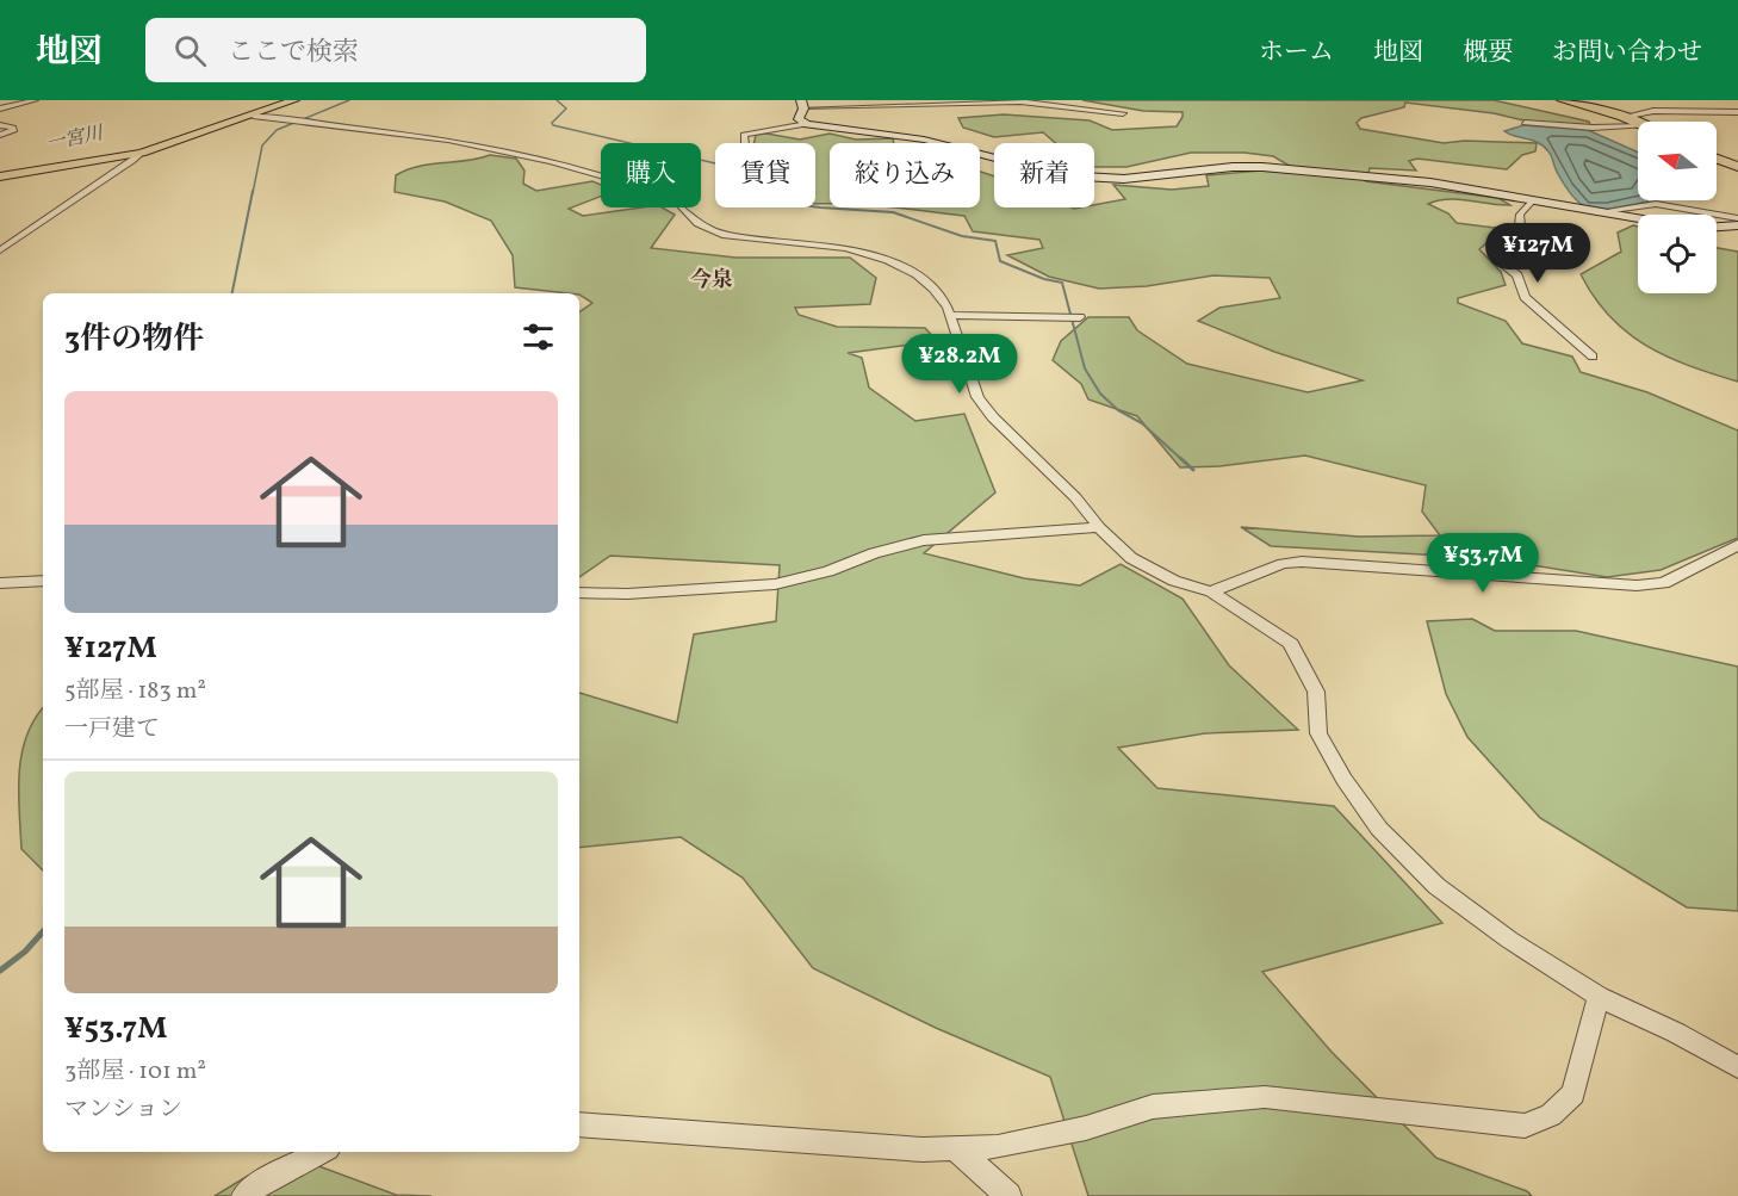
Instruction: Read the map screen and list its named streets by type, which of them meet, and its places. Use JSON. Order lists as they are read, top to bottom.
{
  "districts": ["今泉"],
  "water": ["一宮川"],
  "north": "left",
  "page": {
    "header": "地図",
    "search": "ここで検索",
    "nav": [
      "ホーム",
      "地図",
      "概要",
      "お問い合わせ"
    ],
    "chip": [
      "購入",
      "賃貸",
      "絞り込み",
      "新着"
    ],
    "price": ["¥127M", "¥28.2M", "¥53.7M"],
    "heading": "3件の物件",
    "list": [
      {
        "name": "¥127M",
        "note": "5部屋 · 183 m² · 一戸建て"
      },
      {
        "name": "¥53.7M",
        "note": "3部屋 · 101 m² · マンション"
      }
    ]
  }
}
